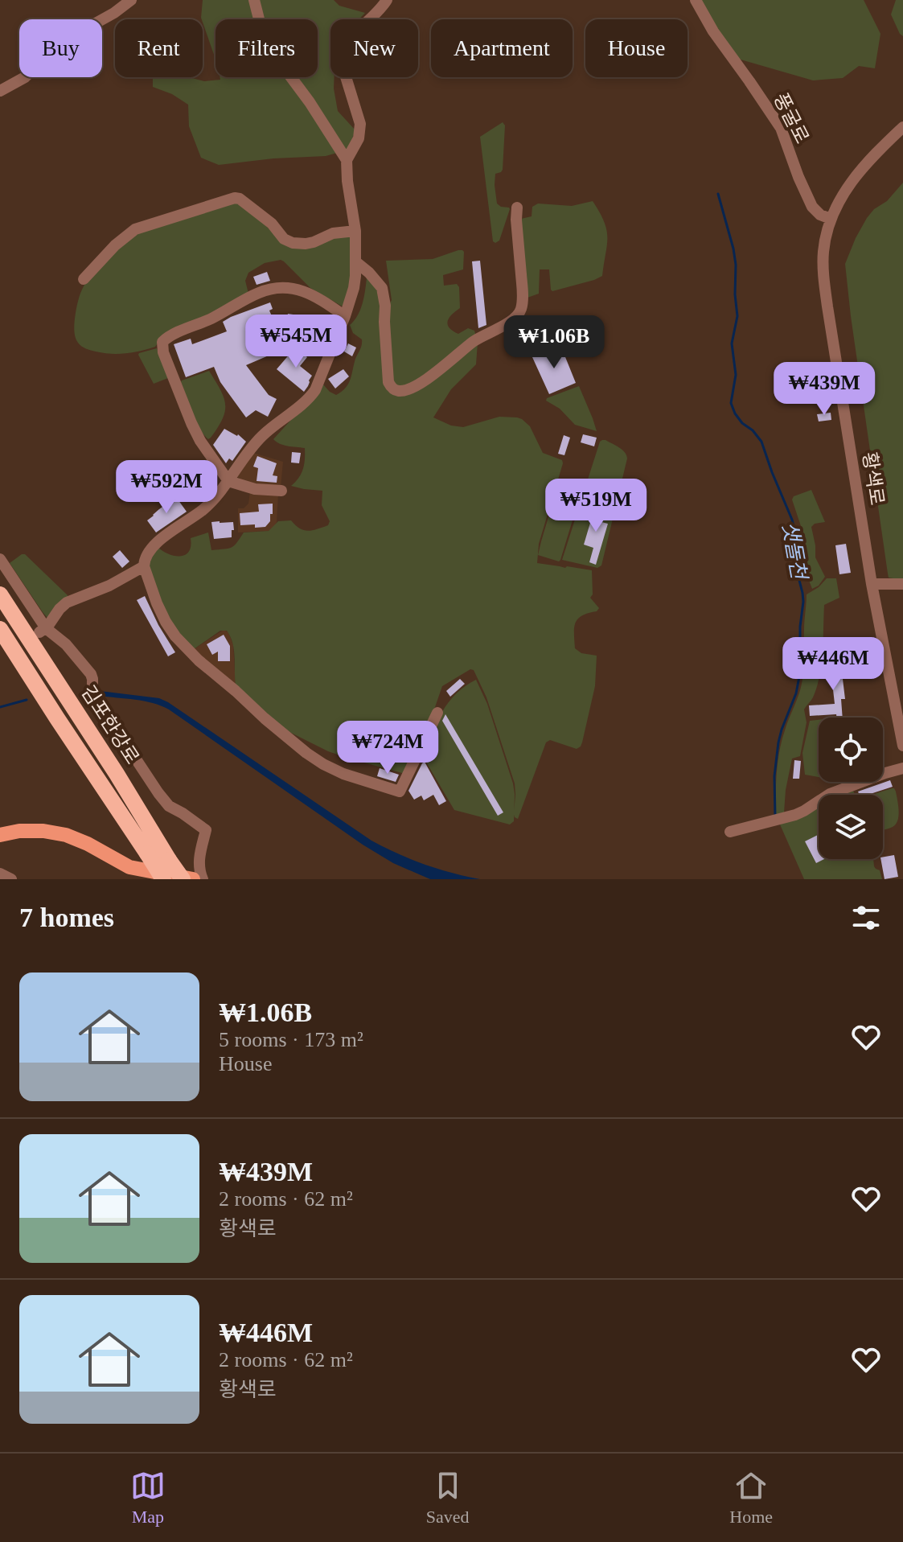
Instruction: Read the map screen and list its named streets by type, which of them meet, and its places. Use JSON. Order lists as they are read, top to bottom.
{
  "streets": {
    "highway": ["김포한강로"],
    "street": ["풍굴로", "황색로"]
  },
  "crossings": [
    ["풍굴로", "황색로"]
  ],
  "water": ["샛돌천"],
  "page": {
    "chip": [
      "Buy",
      "Rent",
      "Filters",
      "New",
      "Apartment",
      "House"
    ],
    "price": [
      "₩545M",
      "₩1.06B",
      "₩439M",
      "₩592M",
      "₩519M",
      "₩446M",
      "₩724M"
    ],
    "heading": "7 homes",
    "list": [
      {
        "name": "₩1.06B",
        "note": "5 rooms · 173 m² · House"
      },
      {
        "name": "₩439M",
        "note": "2 rooms · 62 m² · 황색로"
      },
      {
        "name": "₩446M",
        "note": "2 rooms · 62 m² · 황색로"
      }
    ],
    "tabs": ["Map", "Saved", "Home"]
  }
}
